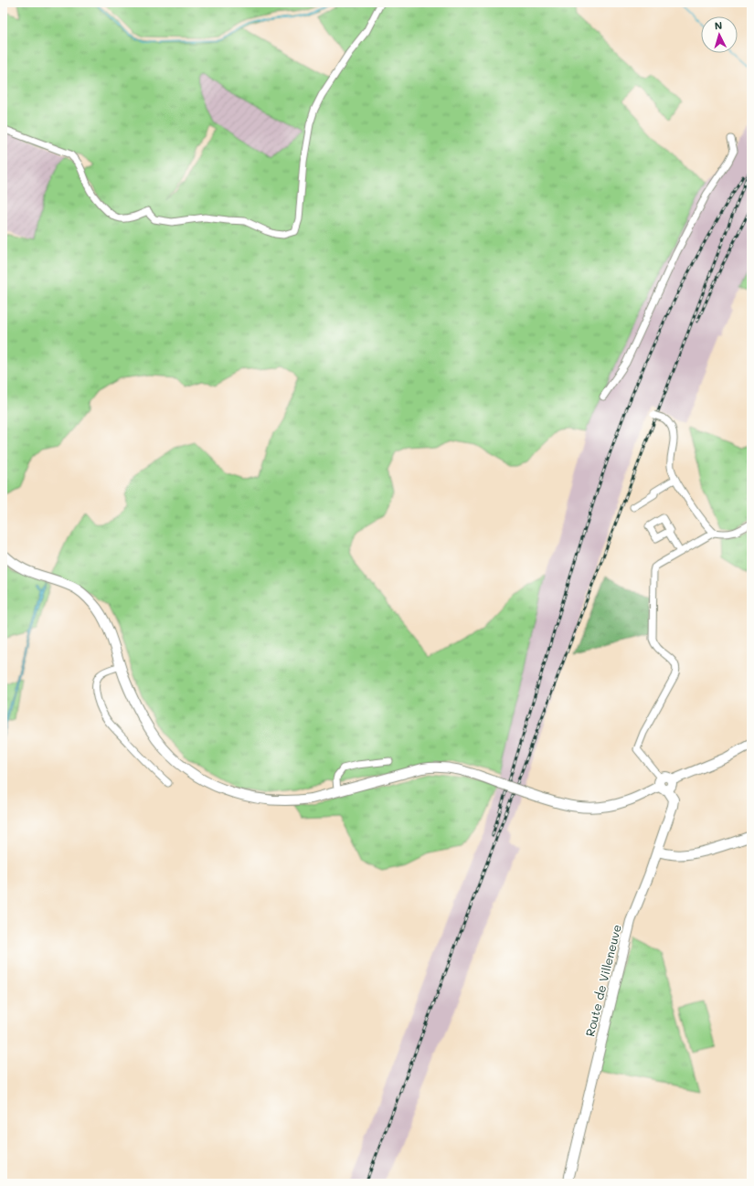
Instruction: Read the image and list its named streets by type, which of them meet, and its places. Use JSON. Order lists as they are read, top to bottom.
{
  "streets": {
    "street": ["Route de Villeneuve"]
  },
  "north": "top"
}
